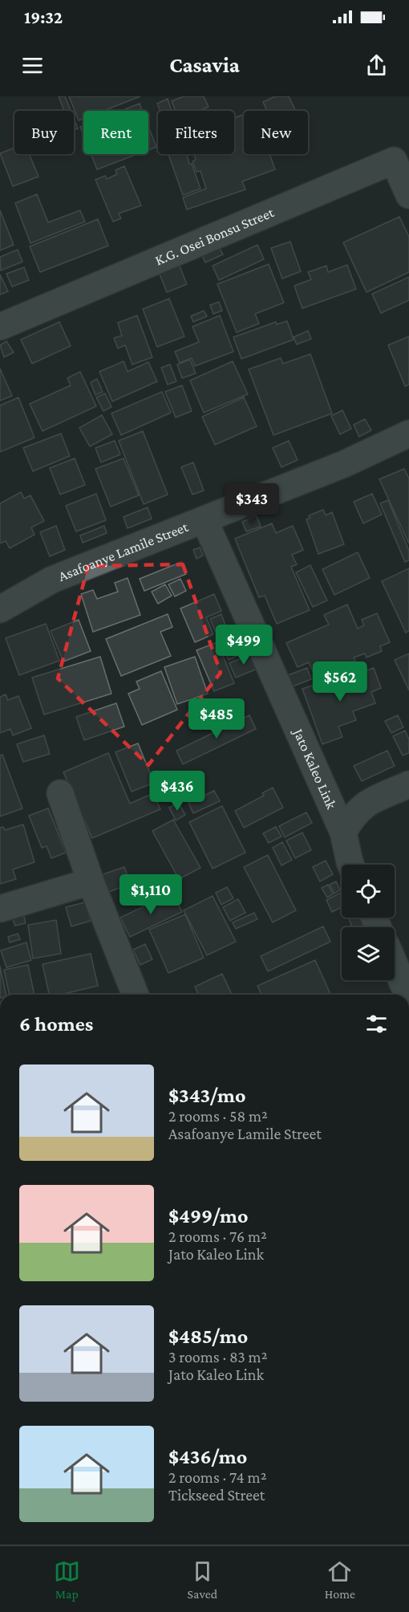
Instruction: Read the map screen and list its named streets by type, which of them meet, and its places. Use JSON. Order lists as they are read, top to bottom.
{
  "streets": {
    "street": ["K.G. Osei Bonsu Street", "Asafoanye Lamile Street", "Jato Kaleo Link"]
  },
  "crossings": [
    ["Asafoanye Lamile Street", "Jato Kaleo Link"]
  ],
  "page": {
    "status": "19:32",
    "header": "Casavia",
    "chip": [
      "Buy",
      "Rent",
      "Filters",
      "New"
    ],
    "price": [
      "$343",
      "$499",
      "$562",
      "$485",
      "$436",
      "$1,110"
    ],
    "heading": "6 homes",
    "list": [
      {
        "name": "$343/mo",
        "note": "2 rooms · 58 m² · Asafoanye Lamile Street"
      },
      {
        "name": "$499/mo",
        "note": "2 rooms · 76 m² · Jato Kaleo Link"
      },
      {
        "name": "$485/mo",
        "note": "3 rooms · 83 m² · Jato Kaleo Link"
      },
      {
        "name": "$436/mo",
        "note": "2 rooms · 74 m² · Tickseed Street"
      }
    ],
    "tabs": ["Map", "Saved", "Home"]
  }
}
